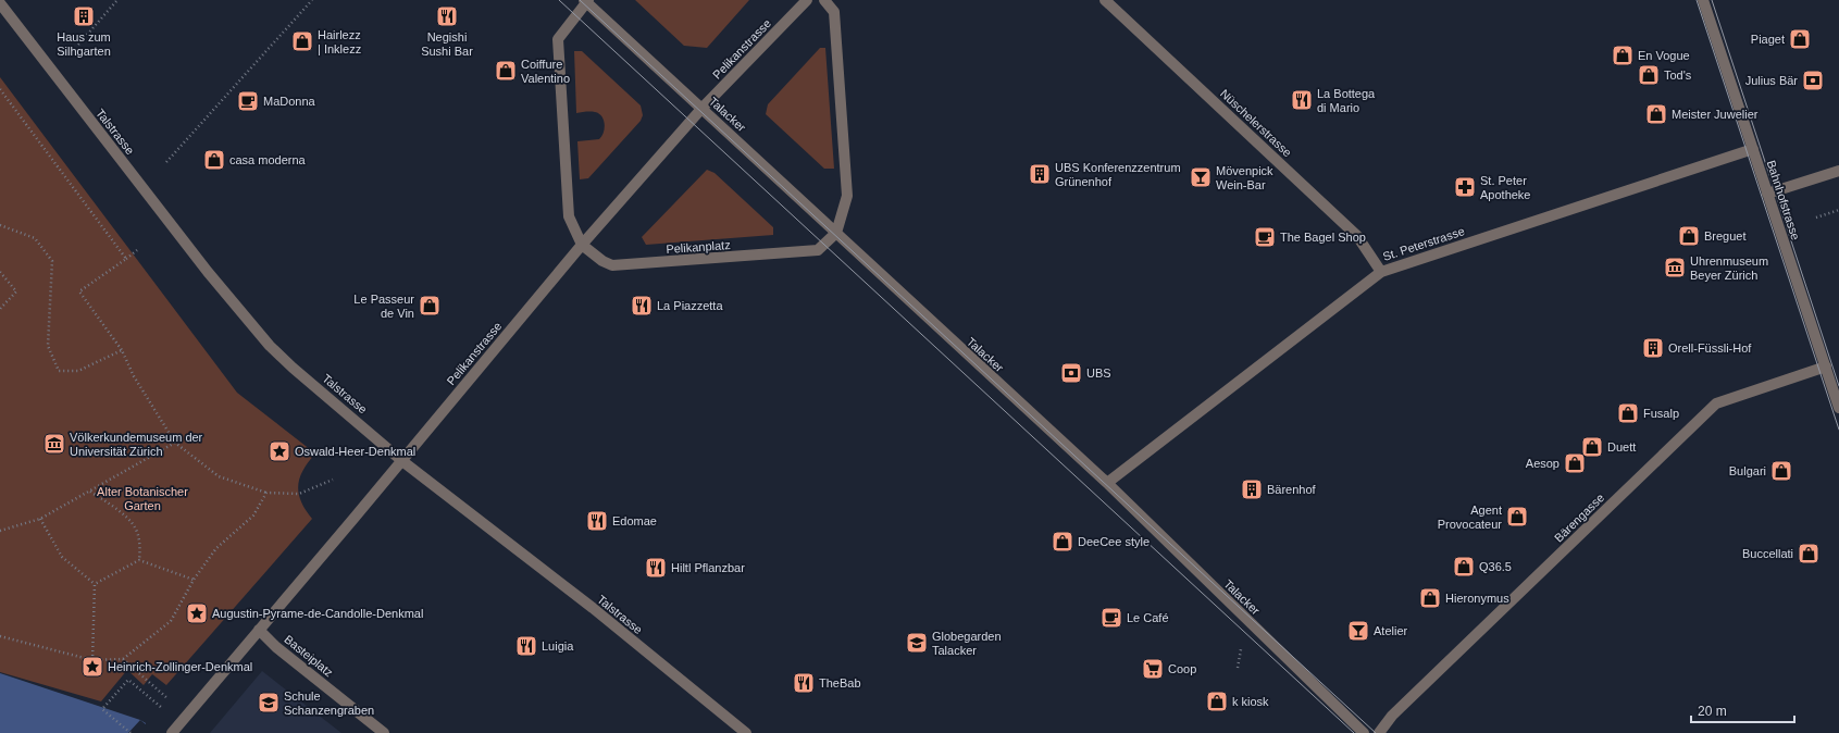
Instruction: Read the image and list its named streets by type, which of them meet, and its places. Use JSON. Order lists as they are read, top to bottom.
{
  "streets": {
    "street": [
      "Pelikanstrasse",
      "Talacker",
      "Nüschelerstrasse",
      "Talstrasse",
      "Bahnhofstrasse",
      "St. Peterstrasse",
      "Pelikanplatz",
      "Bärengasse",
      "Basteiplatz"
    ]
  },
  "crossings": [
    ["Pelikanstrasse", "Talacker"],
    ["Pelikanstrasse", "Talstrasse"],
    ["Pelikanstrasse", "Pelikanplatz"],
    ["Pelikanstrasse", "Basteiplatz"],
    ["Talacker", "St. Peterstrasse"],
    ["Talacker", "Pelikanplatz"],
    ["Nüschelerstrasse", "St. Peterstrasse"],
    ["Bahnhofstrasse", "St. Peterstrasse"],
    ["Bahnhofstrasse", "Bärengasse"]
  ],
  "parks": ["Alter Botanischer Garten"],
  "places": {
    "building": [
      "Haus zum Silhgarten",
      "UBS Konferenzzentrum Grünenhof",
      "Orell-Füssli-Hof",
      "Bärenhof"
    ],
    "restaurant": [
      "Negishi Sushi Bar",
      "La Bottega di Mario",
      "La Piazzetta",
      "Edomae",
      "Hiltl Pflanzbar",
      "Luigia",
      "TheBab"
    ],
    "shop": [
      "Piaget",
      "Hairlezz | Inklezz",
      "En Vogue",
      "Coiffure Valentino",
      "Tod's",
      "Meister Juwelier",
      "casa moderna",
      "Breguet",
      "Le Passeur de Vin",
      "Fusalp",
      "Duett",
      "Aesop",
      "Bulgari",
      "Agent Provocateur",
      "DeeCee style",
      "Buccellati",
      "Q36.5",
      "Hieronymus",
      "k kiosk"
    ],
    "bank": ["Julius Bär", "UBS"],
    "cafe": ["MaDonna", "The Bagel Shop", "Le Café"],
    "bar": ["Mövenpick Wein-Bar", "Atelier"],
    "pharmacy": ["St. Peter Apotheke"],
    "museum": ["Uhrenmuseum Beyer Zürich", "Völkerkundemuseum der Universität Zürich"],
    "place": ["Oswald-Heer-Denkmal", "Augustin-Pyrame-de-Candolle-Denkmal", "Heinrich-Zollinger-Denkmal"],
    "school or university": ["Globegarden Talacker", "Schule Schanzengraben"],
    "supermarket": ["Coop"]
  },
  "scale_bar": "20 m"
}
